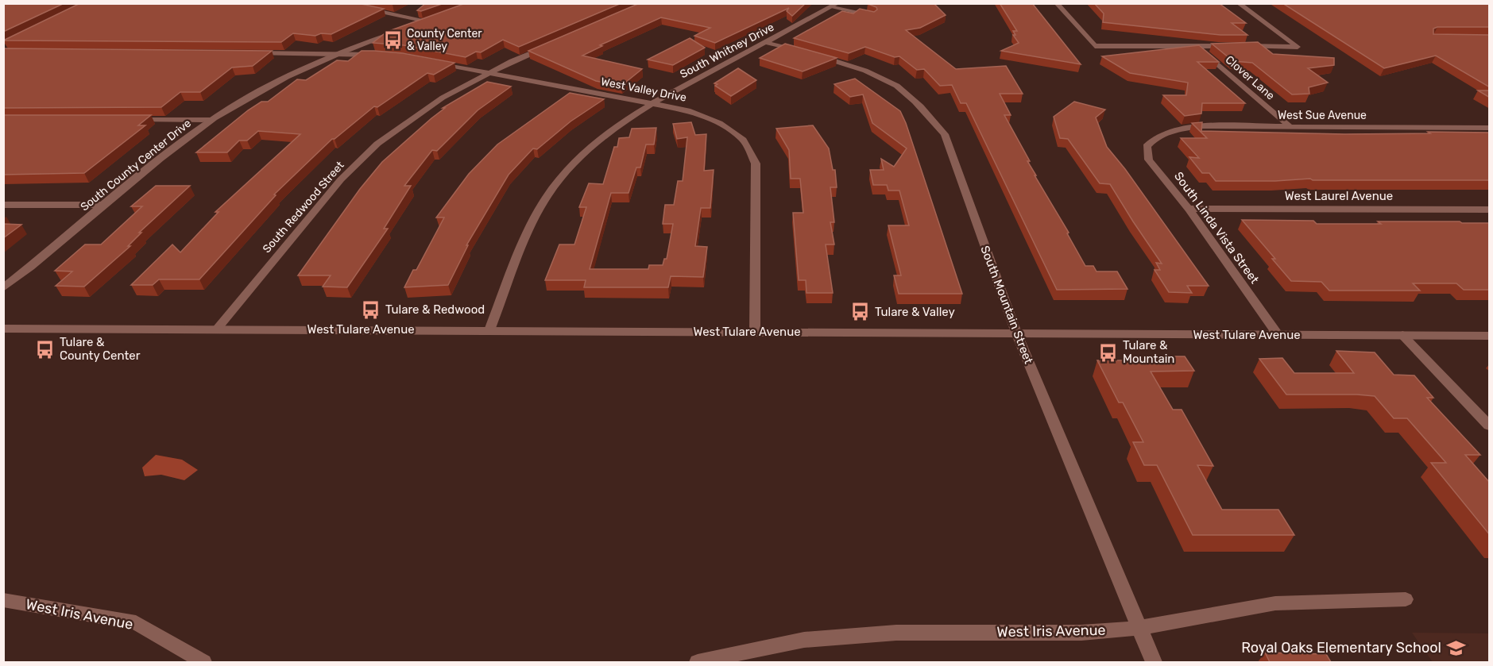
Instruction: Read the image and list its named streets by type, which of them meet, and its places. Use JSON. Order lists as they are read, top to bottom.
{
  "streets": {
    "street": [
      "South Whitney Drive",
      "Clover Lane",
      "West Valley Drive",
      "West Sue Avenue",
      "South County Center Drive",
      "West Laurel Avenue",
      "South Redwood Street",
      "South Linda Vista Street",
      "South Mountain Street",
      "West Tulare Avenue",
      "West Iris Avenue"
    ]
  },
  "crossings": [
    ["South Whitney Drive", "West Valley Drive"],
    ["South Whitney Drive", "South Mountain Street"],
    ["South Whitney Drive", "West Tulare Avenue"],
    ["Clover Lane", "West Sue Avenue"],
    ["West Valley Drive", "South Redwood Street"],
    ["West Valley Drive", "West Tulare Avenue"],
    ["West Sue Avenue", "South Linda Vista Street"],
    ["West Laurel Avenue", "South Linda Vista Street"],
    ["South Redwood Street", "West Tulare Avenue"],
    ["South Linda Vista Street", "West Tulare Avenue"],
    ["South Mountain Street", "West Tulare Avenue"],
    ["South Mountain Street", "West Iris Avenue"]
  ],
  "places": {
    "bus stop": [
      "County Center & Valley",
      "Tulare & Redwood",
      "Tulare & Valley",
      "Tulare & County Center",
      "Tulare & Mountain"
    ],
    "school or university": ["Royal Oaks Elementary School"]
  }
}
